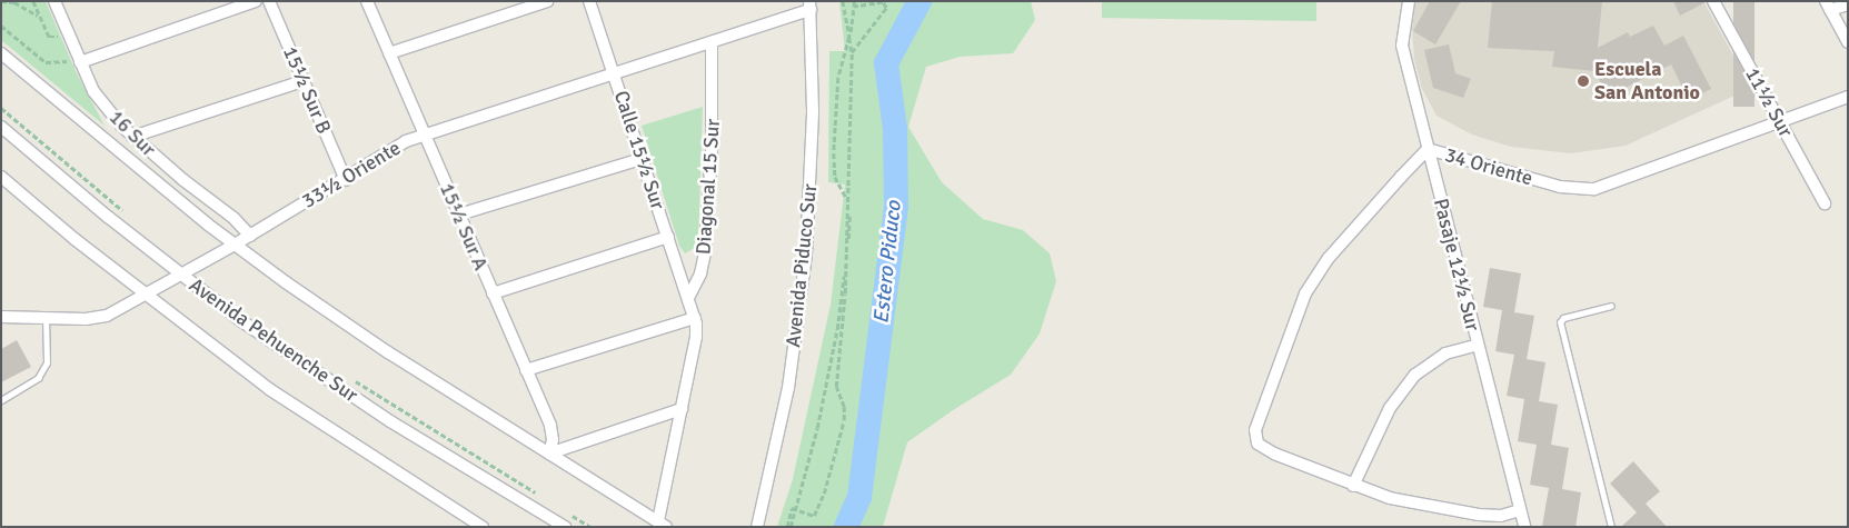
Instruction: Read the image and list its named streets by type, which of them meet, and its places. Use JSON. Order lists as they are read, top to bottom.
{
  "streets": {
    "street": [
      "15½ Sur B",
      "11½ Sur",
      "16 Sur",
      "Calle 15½ Sur",
      "34 Oriente",
      "33½ Oriente",
      "Diagonal 15 Sur",
      "15½ Sur A",
      "Pasaje 12½ Sur",
      "Avenida Piduco Sur",
      "Avenida Pehuenche Sur"
    ]
  },
  "crossings": [
    ["15½ Sur B", "33½ Oriente"],
    ["11½ Sur", "34 Oriente"],
    ["16 Sur", "33½ Oriente"],
    ["Calle 15½ Sur", "33½ Oriente"],
    ["Calle 15½ Sur", "Diagonal 15 Sur"],
    ["34 Oriente", "Pasaje 12½ Sur"],
    ["33½ Oriente", "Diagonal 15 Sur"],
    ["33½ Oriente", "15½ Sur A"],
    ["33½ Oriente", "Avenida Piduco Sur"],
    ["33½ Oriente", "Avenida Pehuenche Sur"]
  ],
  "water": ["Estero Piduco"],
  "places": ["Escuela San Antonio"]
}
